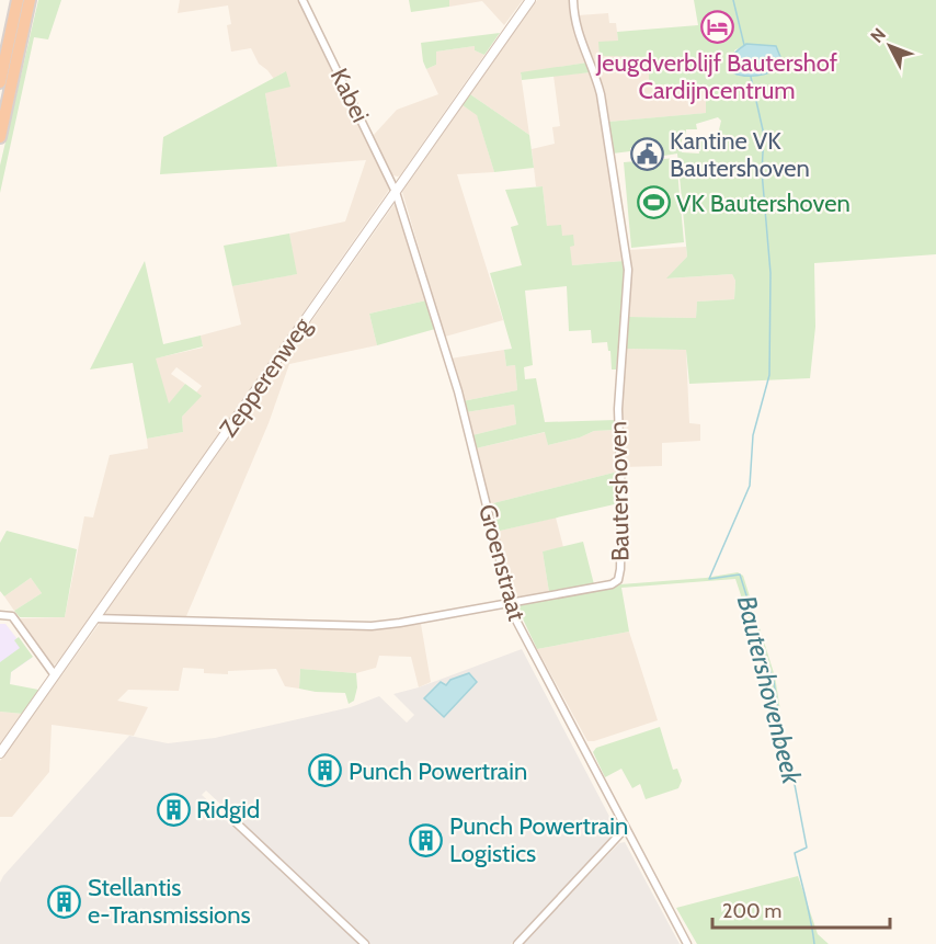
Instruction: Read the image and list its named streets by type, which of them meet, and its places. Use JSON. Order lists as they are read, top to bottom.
{
  "streets": {
    "street": [
      "Kabei",
      "Zepperenweg",
      "Bautershoven",
      "Groenstraat"
    ]
  },
  "crossings": [
    ["Kabei", "Zepperenweg"],
    ["Kabei", "Groenstraat"],
    ["Zepperenweg", "Bautershoven"],
    ["Zepperenweg", "Groenstraat"],
    ["Bautershoven", "Groenstraat"]
  ],
  "water": ["Bautershovenbeek"],
  "places": {
    "hotel": ["Jeugdverblijf Bautershof Cardijncentrum"],
    "public building": ["Kantine VK Bautershoven"],
    "sports": ["VK Bautershoven"],
    "building": [
      "Punch Powertrain",
      "Ridgid",
      "Punch Powertrain Logistics",
      "Stellantis e-Transmissions"
    ]
  },
  "scale_bar": "200 m",
  "north": "top left"
}
